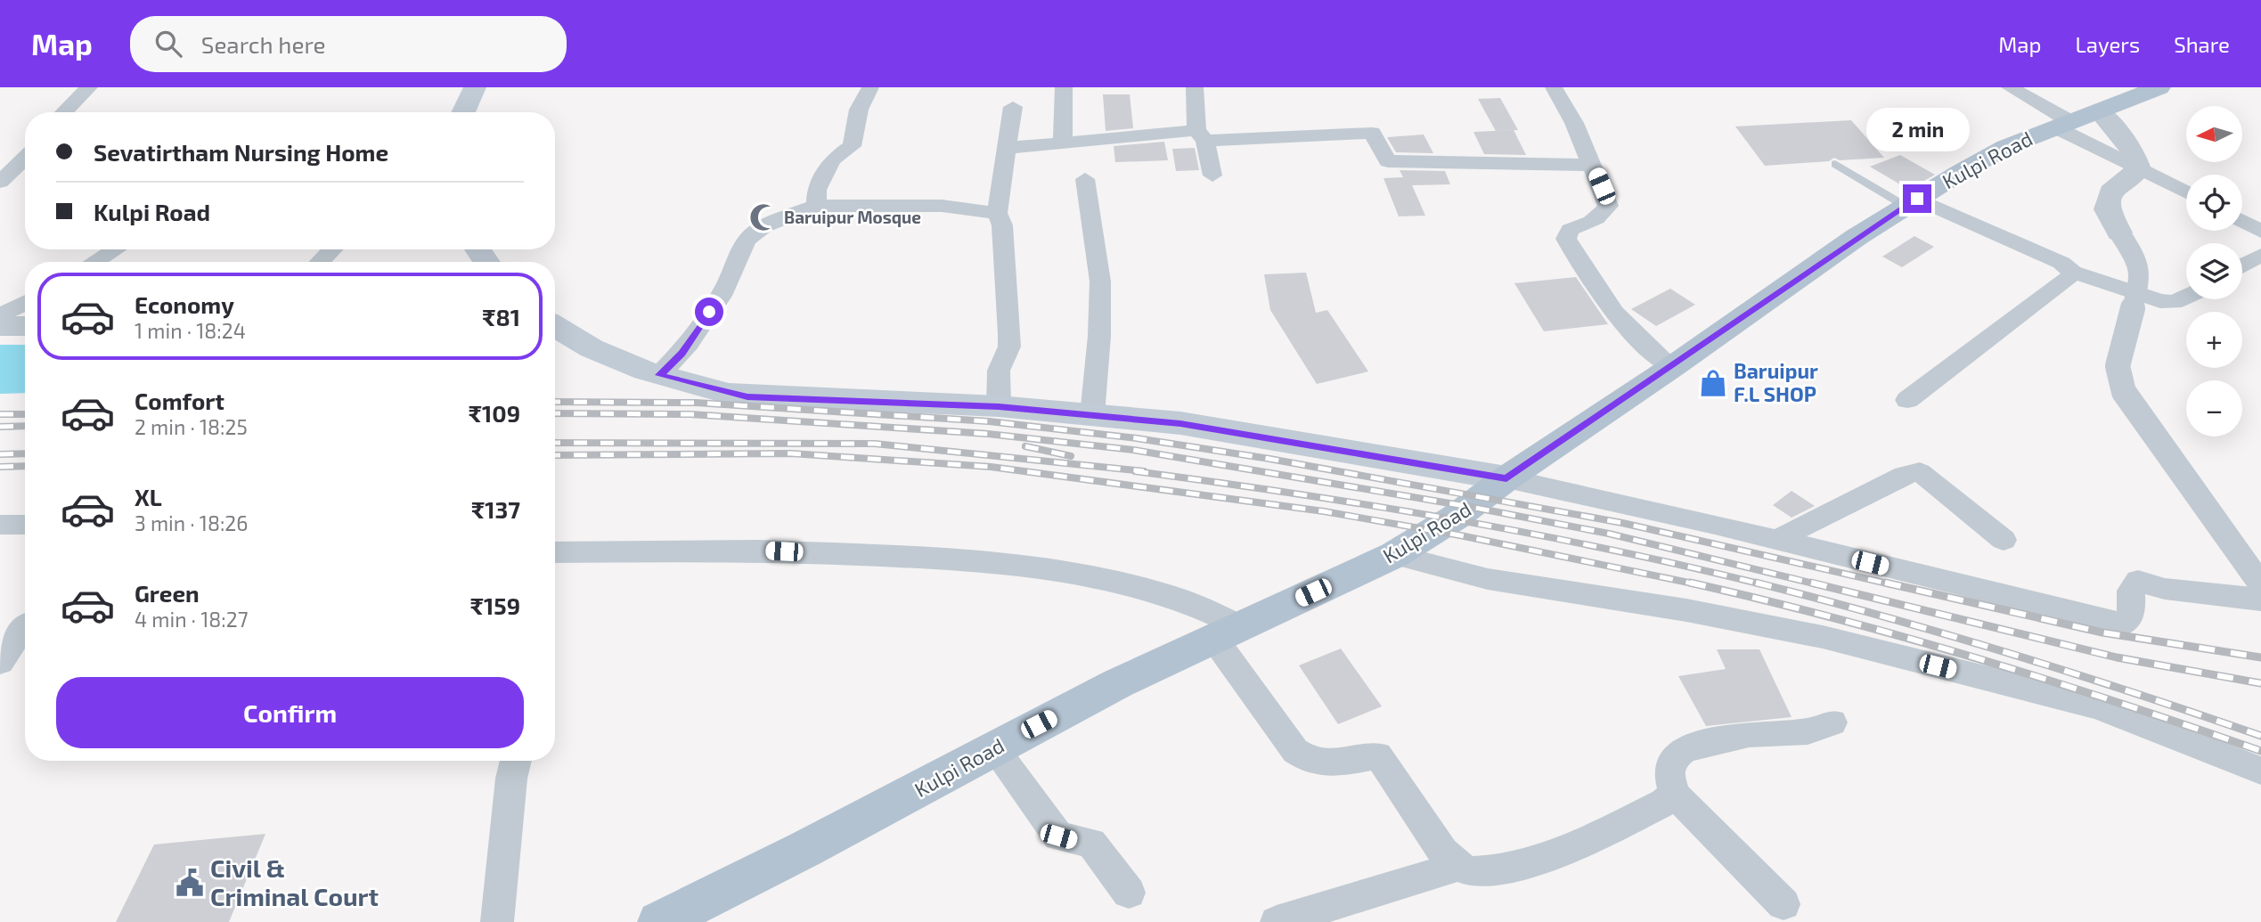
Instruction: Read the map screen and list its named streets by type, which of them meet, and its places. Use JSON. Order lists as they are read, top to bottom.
{
  "streets": {
    "main road": ["Kulpi Road"]
  },
  "places": {
    "mosque": ["Baruipur Mosque"],
    "shop": ["Baruipur F.L SHOP"],
    "public building": ["Civil & Criminal Court"]
  },
  "north": "left",
  "page": {
    "header": "Map",
    "search": "Search here",
    "nav": ["Map", "Layers", "Share"],
    "map_buttons": ["+", "−"],
    "bubble": "2 min",
    "banner": ["Sevatirtham Nursing Home", "Kulpi Road"],
    "list": [
      {
        "name": "Economy",
        "note": "1 min · 18:24",
        "value": "₹81"
      },
      {
        "name": "Comfort",
        "note": "2 min · 18:25",
        "value": "₹109"
      },
      {
        "name": "XL",
        "note": "3 min · 18:26",
        "value": "₹137"
      },
      {
        "name": "Green",
        "note": "4 min · 18:27",
        "value": "₹159"
      }
    ],
    "buttons": "Confirm"
  }
}
